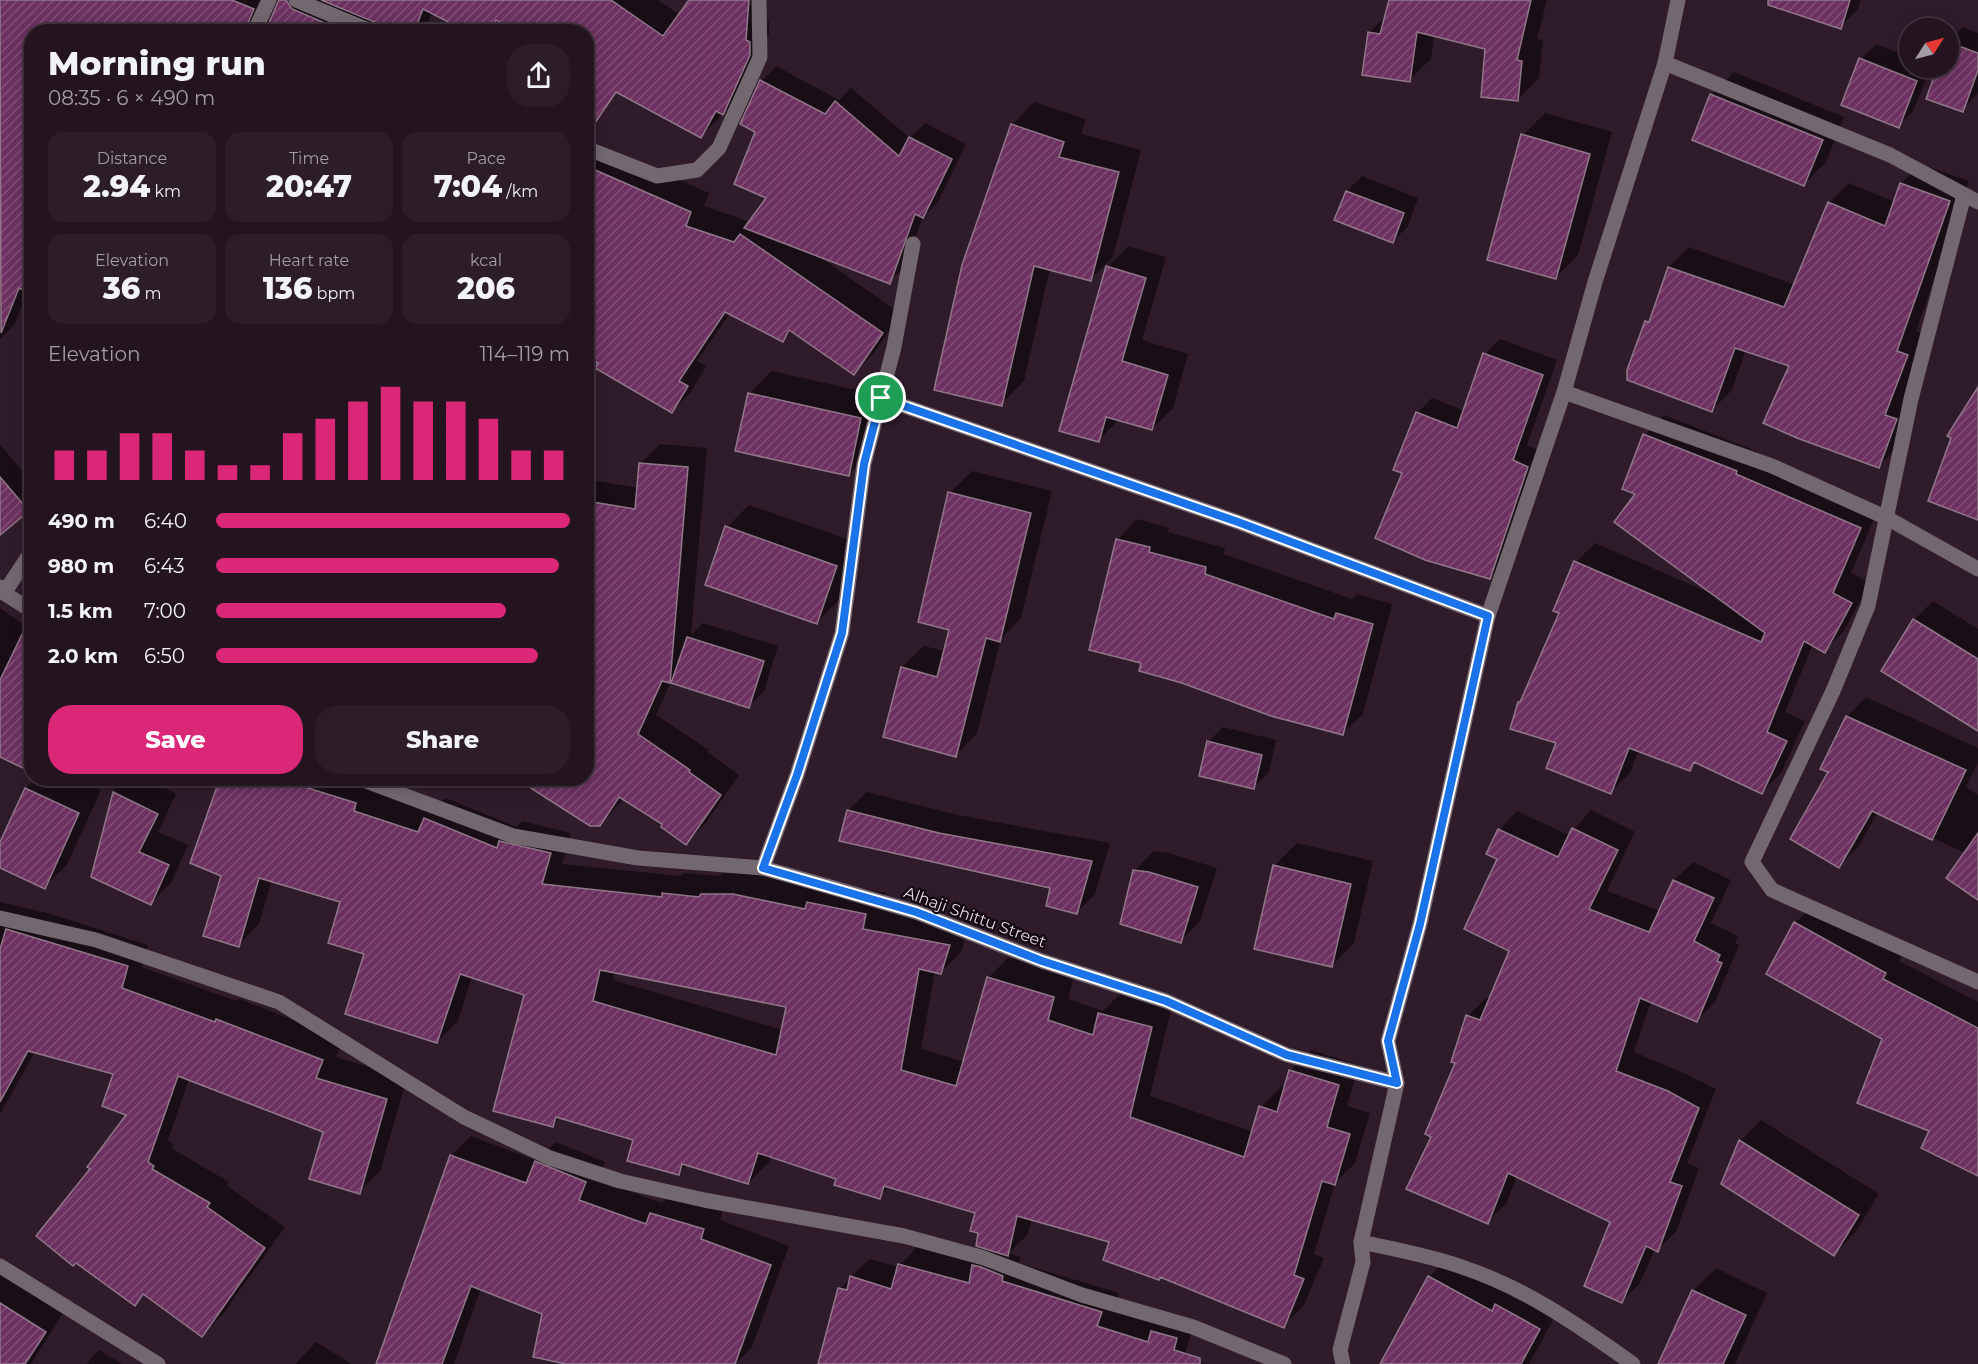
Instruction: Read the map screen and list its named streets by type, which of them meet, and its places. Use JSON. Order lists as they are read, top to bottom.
{
  "streets": {
    "street": ["Alhaji Shittu Street"]
  },
  "north": "top right",
  "page": {
    "heading": ["Morning run", "08:35 · 6 × 490 m"],
    "stats": [
      ["Distance", "2.94 km"],
      ["Time", "20:47"],
      ["Pace", "7:04 /km"],
      ["Elevation", "36 m"],
      ["Heart rate", "136 bpm"],
      ["kcal", "206"]
    ],
    "chart": ["Elevation", "114–119 m"],
    "list": [
      {
        "name": "490 m",
        "note": "6:40"
      },
      {
        "name": "980 m",
        "note": "6:43"
      },
      {
        "name": "1.5 km",
        "note": "7:00"
      },
      {
        "name": "2.0 km",
        "note": "6:50"
      }
    ],
    "buttons": ["Save", "Share"]
  }
}
